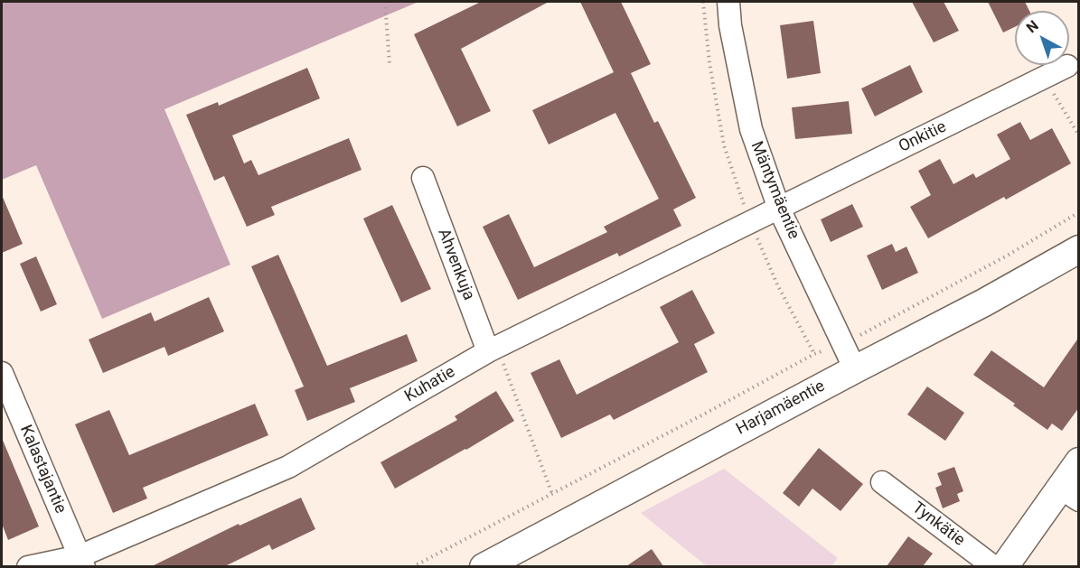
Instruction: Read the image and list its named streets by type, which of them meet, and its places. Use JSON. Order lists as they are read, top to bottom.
{
  "streets": {
    "street": [
      "Onkitie",
      "Mäntymäentie",
      "Ahvenkuja",
      "Kuhatie",
      "Harjamäentie",
      "Kalastajantie",
      "Tynkätie"
    ]
  },
  "crossings": [
    ["Onkitie", "Mäntymäentie"],
    ["Onkitie", "Kuhatie"],
    ["Mäntymäentie", "Kuhatie"],
    ["Mäntymäentie", "Harjamäentie"],
    ["Ahvenkuja", "Kuhatie"],
    ["Kuhatie", "Kalastajantie"]
  ],
  "north": "top left"
}
